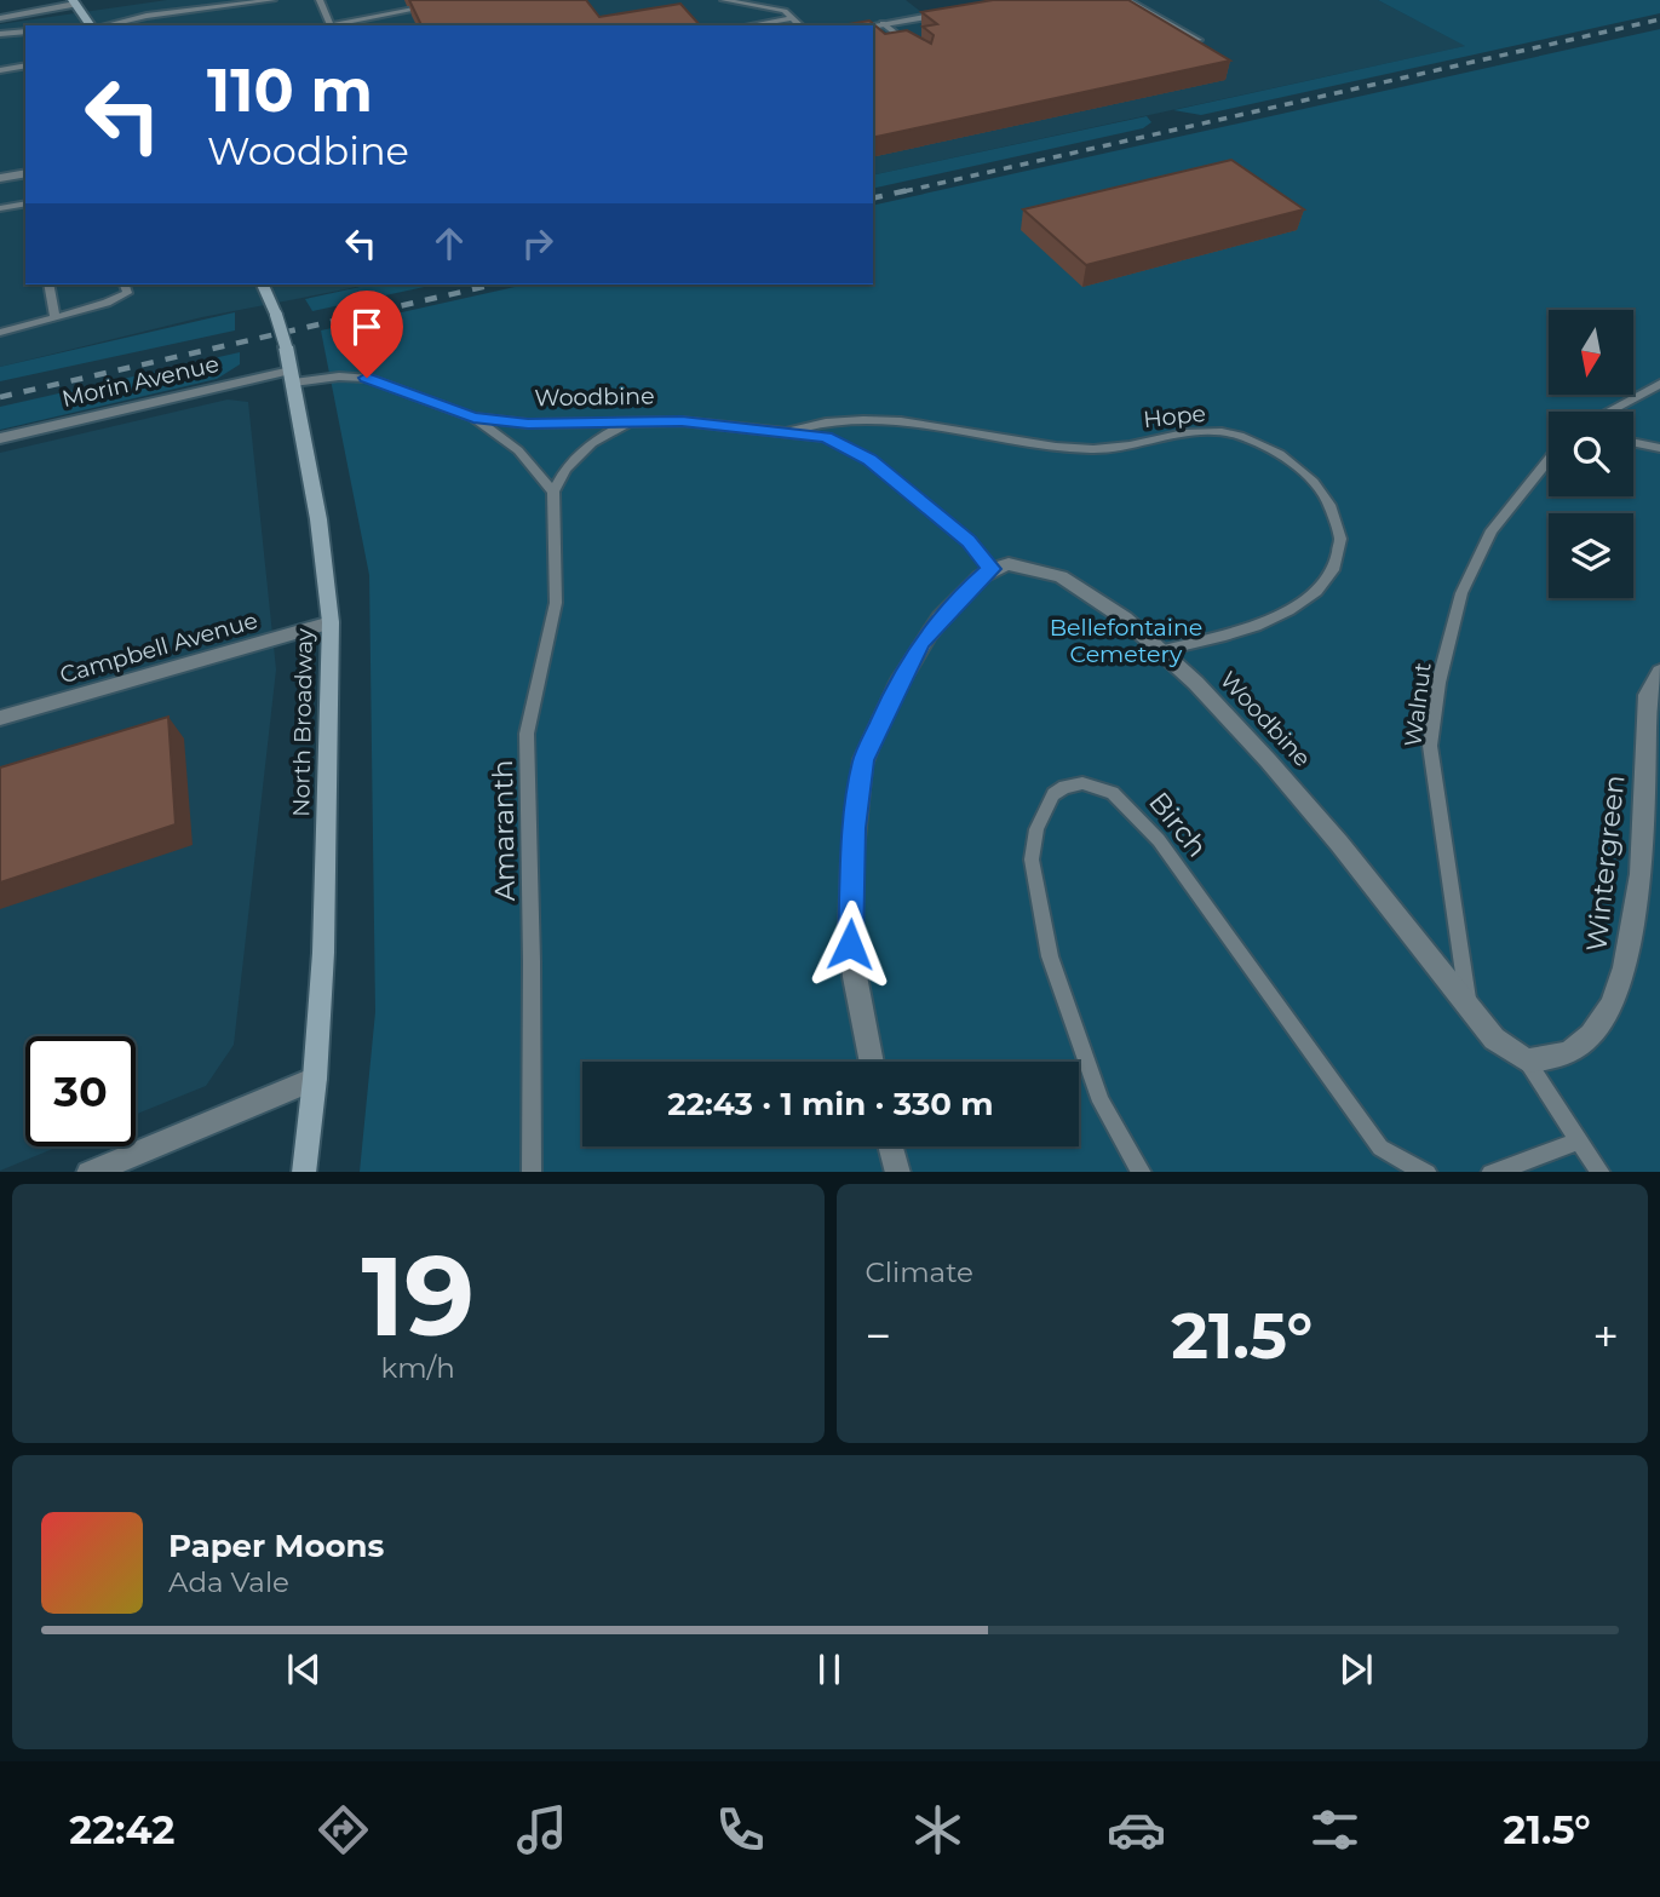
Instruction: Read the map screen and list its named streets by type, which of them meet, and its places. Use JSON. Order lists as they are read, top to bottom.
{
  "streets": {
    "main road": ["North Broadway"],
    "street": [
      "Morin Avenue",
      "Woodbine",
      "Campbell Avenue",
      "Wintergreen"
    ],
    "lane": [
      "Hope",
      "Walnut",
      "Birch",
      "Amaranth"
    ]
  },
  "crossings": [
    ["Morin Avenue", "Woodbine"],
    ["Morin Avenue", "North Broadway"],
    ["Woodbine", "Hope"],
    ["Woodbine", "Walnut"],
    ["Woodbine", "North Broadway"],
    ["Woodbine", "Wintergreen"],
    ["Campbell Avenue", "North Broadway"]
  ],
  "parks": ["Bellefontaine Cemetery"],
  "north": "bottom",
  "page": {
    "turn": ["110 m", "Woodbine"],
    "limit": "30",
    "trip": "22:43 · 1 min · 330 m",
    "tile": [
      ["19", "km/h"],
      "Climate"
    ],
    "heat": ["−", "21.5°", "+"],
    "song": ["Paper Moons", "Ada Vale"],
    "tabs": ["22:42", "21.5°"]
  }
}
